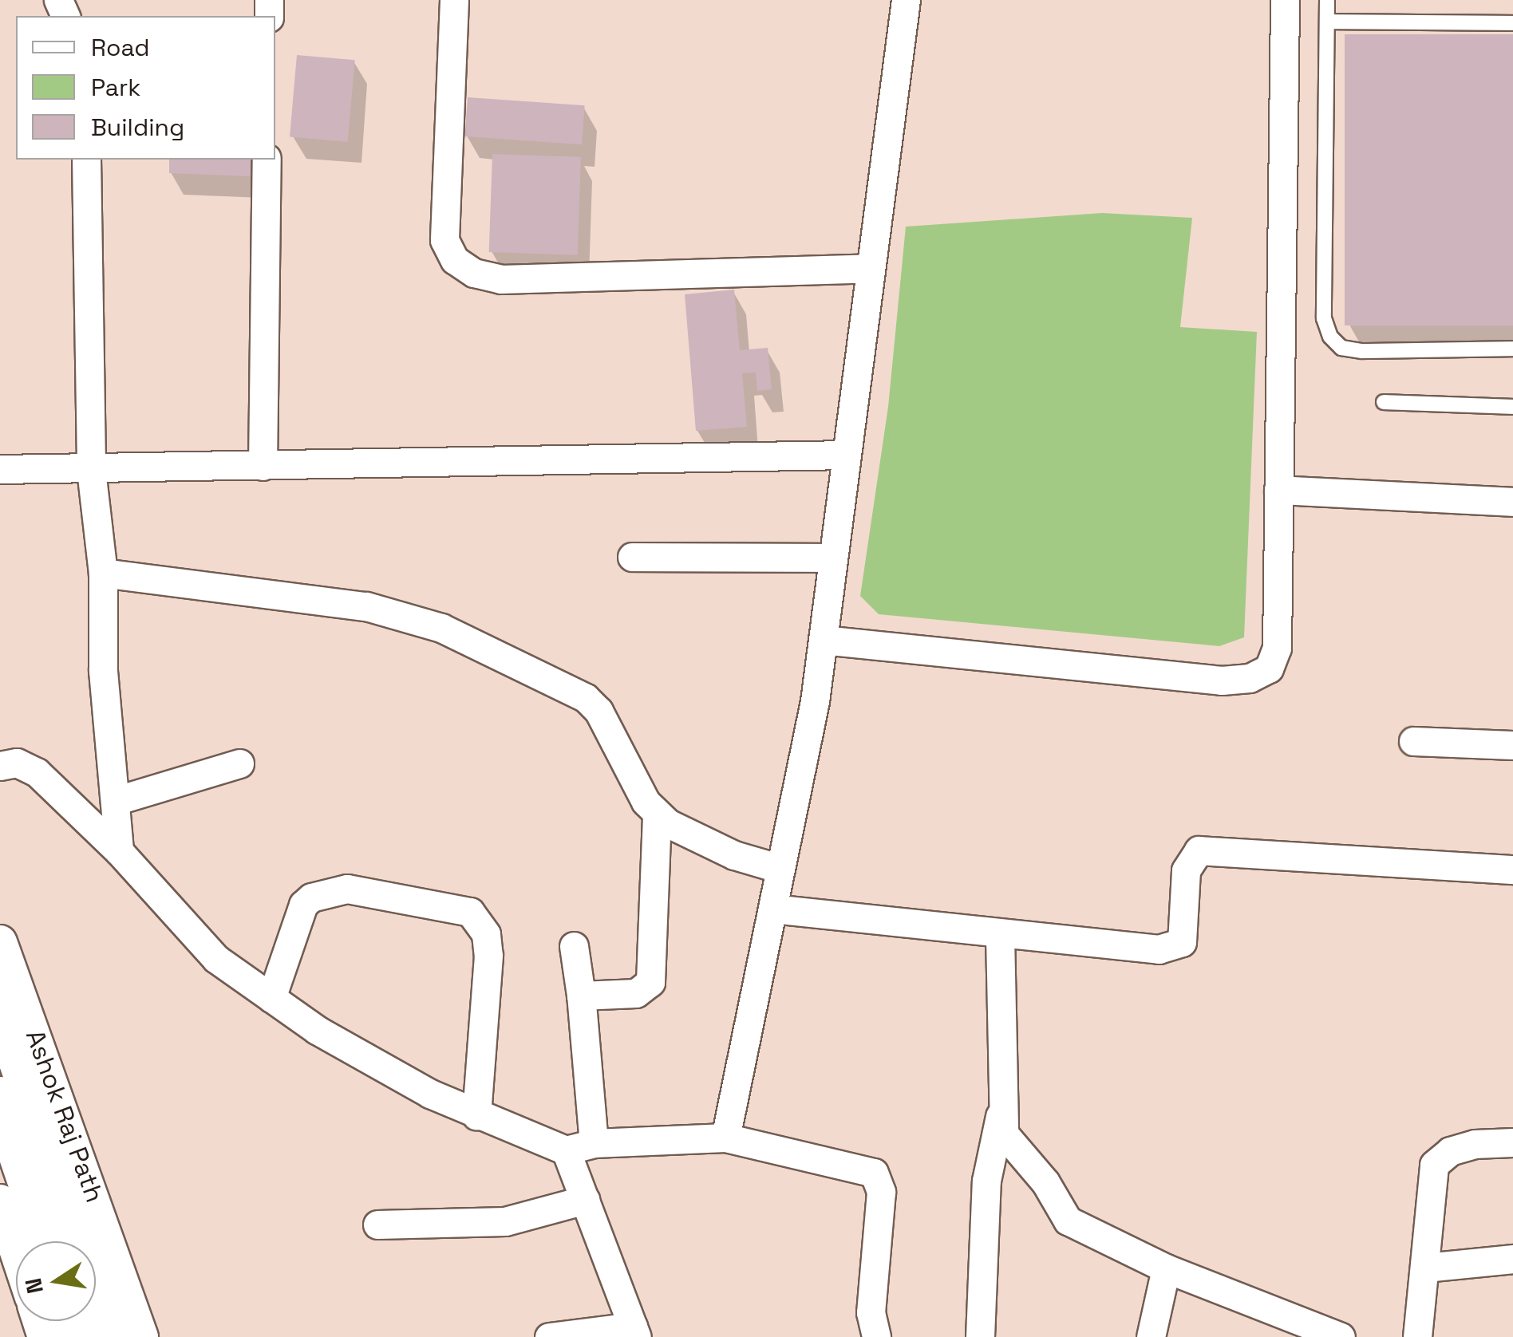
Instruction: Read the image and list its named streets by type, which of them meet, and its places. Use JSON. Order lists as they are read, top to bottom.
{
  "streets": {
    "main road": ["Ashok Raj Path"]
  },
  "legend": ["Road", "Park", "Building"],
  "north": "left"
}
